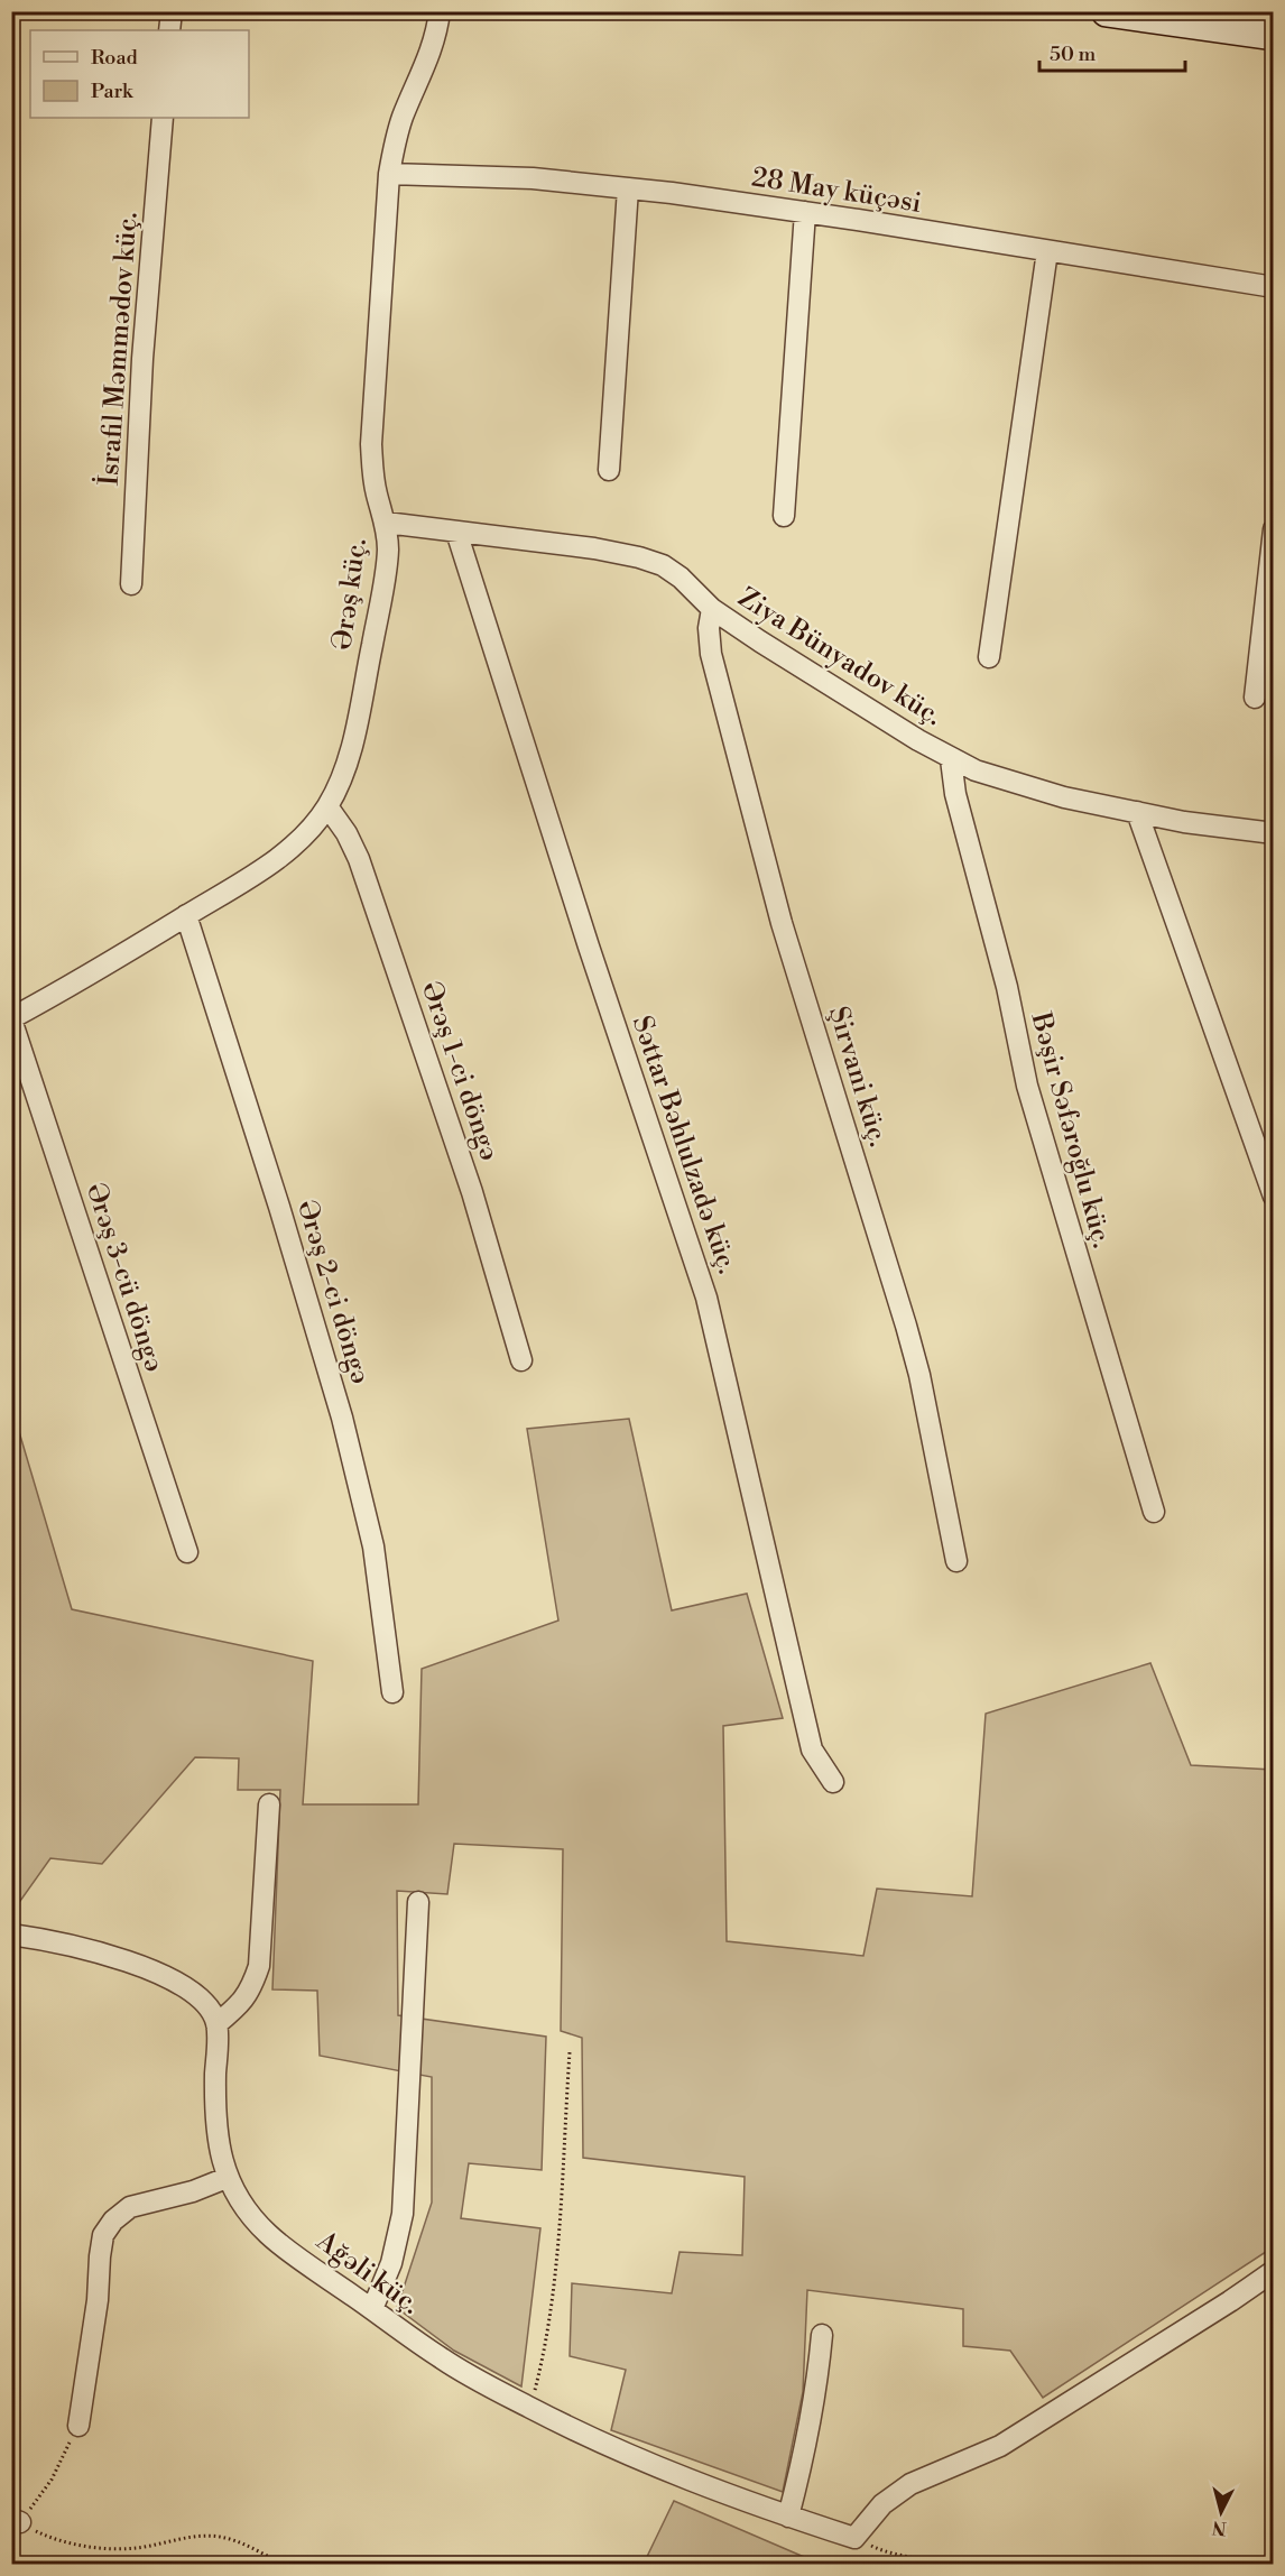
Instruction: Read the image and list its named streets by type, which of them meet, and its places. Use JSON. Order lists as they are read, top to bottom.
{
  "streets": {
    "street": [
      "28 May küçəsi",
      "İsrafil Məmmədov küç.",
      "Ərəş küç.",
      "Ziya Bünyadov küç.",
      "Ərəş 1-ci döngə",
      "Şirvani küç.",
      "Bəşir Səfəroğlu küç.",
      "Səttar Bəhlulzadə küç.",
      "Ərəş 3-cü döngə",
      "Ərəş 2-ci döngə",
      "Ağəli küç."
    ]
  },
  "crossings": [
    ["28 May küçəsi", "Ərəş küç."],
    ["Ərəş küç.", "Ziya Bünyadov küç."],
    ["Ərəş küç.", "Ərəş 1-ci döngə"],
    ["Ərəş küç.", "Ərəş 3-cü döngə"],
    ["Ərəş küç.", "Ərəş 2-ci döngə"],
    ["Ziya Bünyadov küç.", "Şirvani küç."],
    ["Ziya Bünyadov küç.", "Bəşir Səfəroğlu küç."],
    ["Ziya Bünyadov küç.", "Səttar Bəhlulzadə küç."]
  ],
  "legend": ["Road", "Park"],
  "scale_bar": "50 m",
  "north": "bottom"
}
